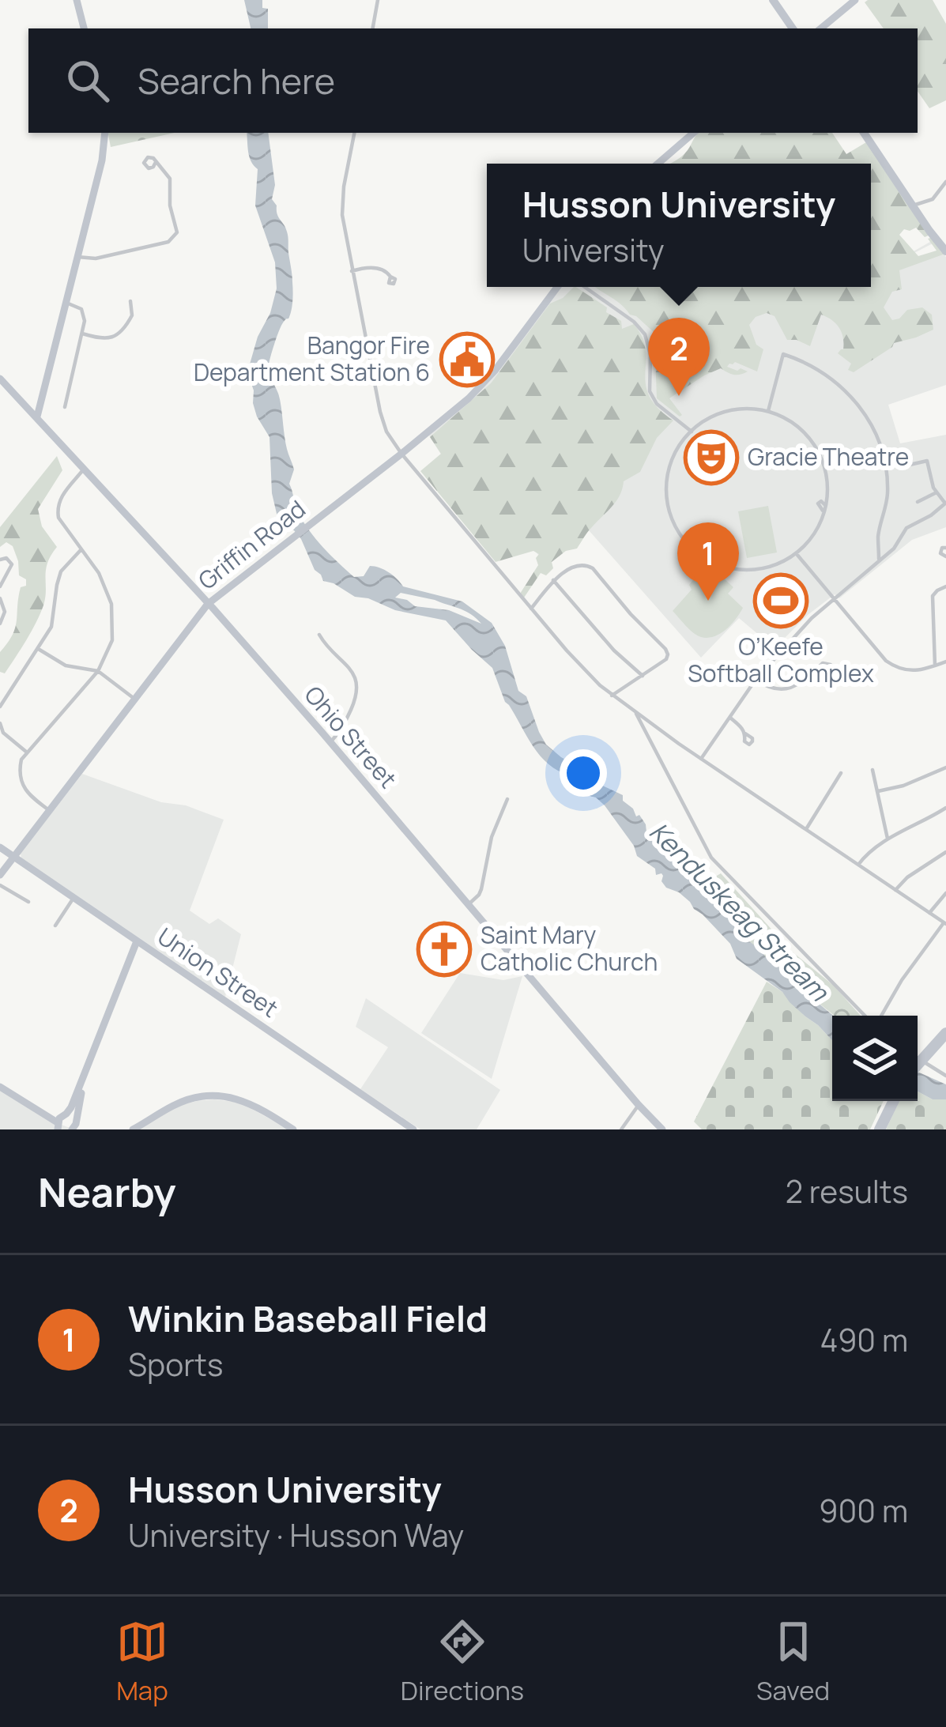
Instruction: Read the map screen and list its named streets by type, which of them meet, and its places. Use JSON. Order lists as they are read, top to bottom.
{
  "streets": {
    "street": ["Griffin Road", "Ohio Street", "Union Street"]
  },
  "crossings": [
    ["Griffin Road", "Ohio Street"],
    ["Griffin Road", "Union Street"]
  ],
  "water": ["Kenduskeag Stream"],
  "places": {
    "public building": ["Bangor Fire Department Station 6"],
    "theatre": ["Gracie Theatre"],
    "sports": ["O’Keefe Softball Complex"],
    "church": ["Saint Mary Catholic Church"]
  },
  "page": {
    "search": "Search here",
    "popup": ["Husson University", "University"],
    "pins": ["2", "1"],
    "heading": ["Nearby", "2 results"],
    "list": [
      {
        "mark": "1",
        "name": "Winkin Baseball Field",
        "note": "Sports",
        "value": "490 m"
      },
      {
        "mark": "2",
        "name": "Husson University",
        "note": "University · Husson Way",
        "value": "900 m"
      }
    ],
    "nav": ["Map", "Directions", "Saved"]
  }
}
